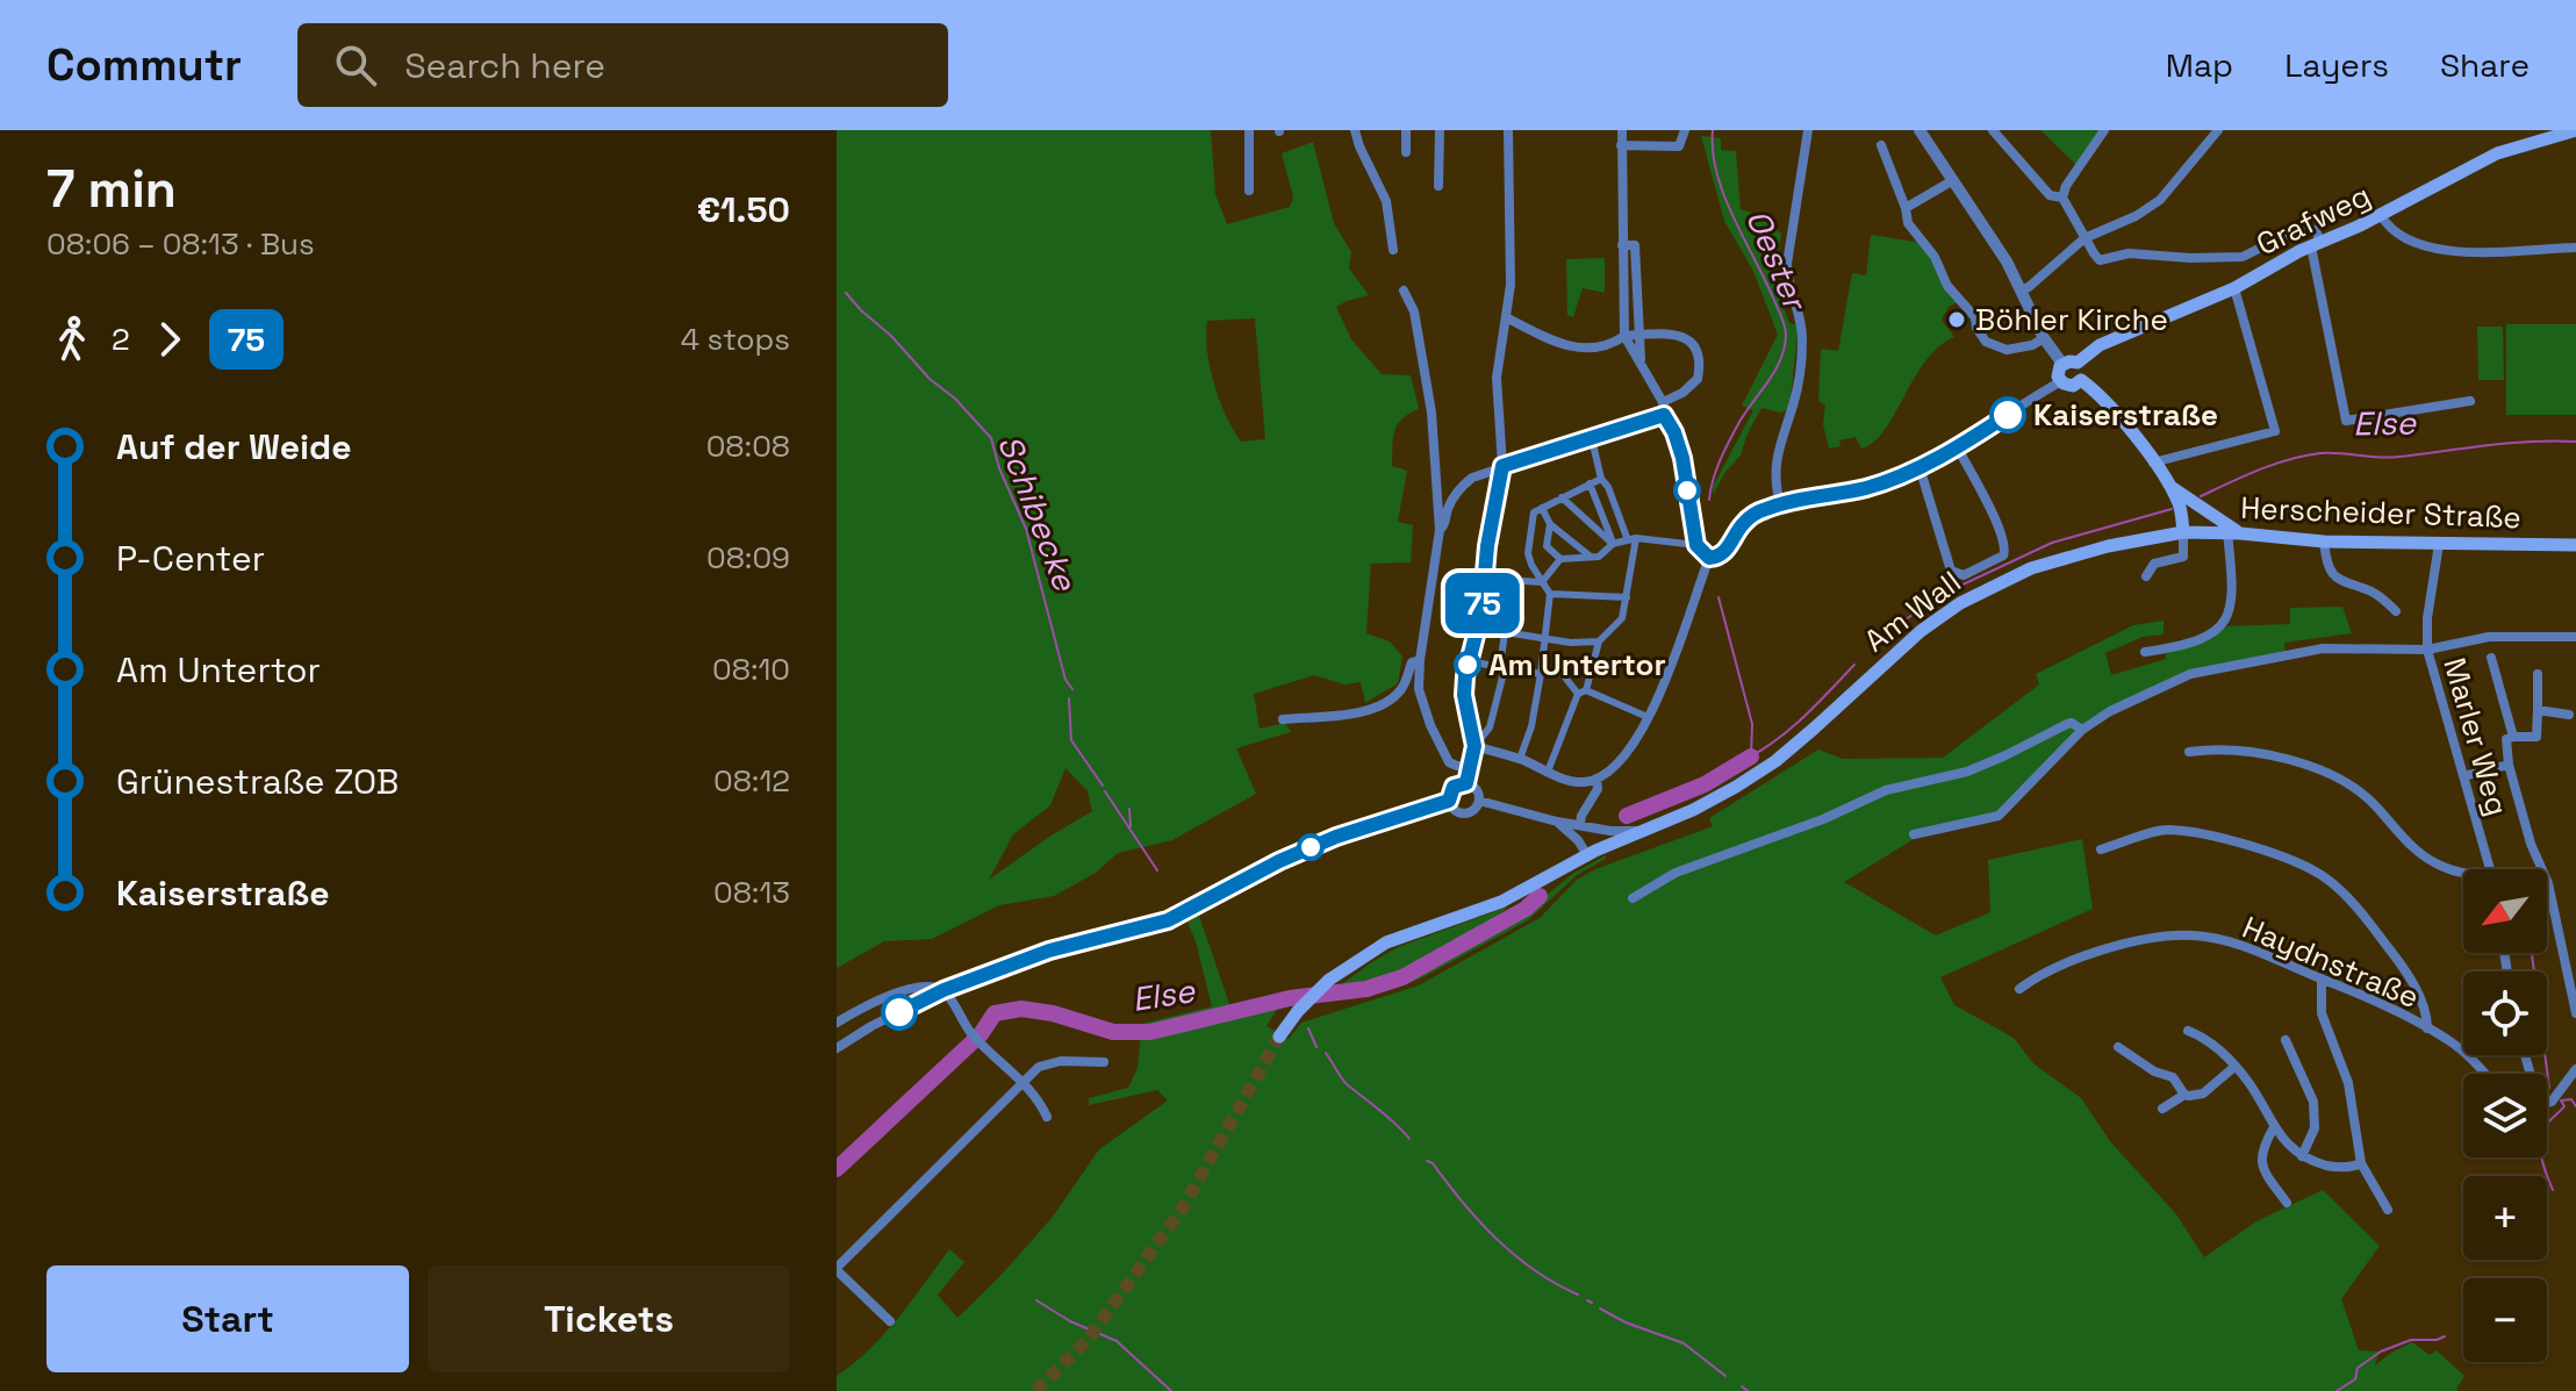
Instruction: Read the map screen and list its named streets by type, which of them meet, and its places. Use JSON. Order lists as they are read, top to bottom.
{
  "streets": {
    "main road": ["Grafweg", "Herscheider Straße", "Am Wall"],
    "street": ["Marler Weg", "Haydnstraße"]
  },
  "crossings": [
    ["Herscheider Straße", "Am Wall"],
    ["Herscheider Straße", "Marler Weg"]
  ],
  "water": ["Oester", "Else", "Schibecke"],
  "places": ["Böhler Kirche", "Kaiserstraße", "Am Untertor"],
  "lines": ["bus line 75"],
  "north": "bottom left",
  "page": {
    "header": "Commutr",
    "search": "Search here",
    "nav": ["Map", "Layers", "Share"],
    "heading": ["7 min", "08:06 – 08:13 · Bus", "€1.50"],
    "on_map": "75",
    "legs": ["2", "75", "4 stops"],
    "list": [
      {
        "name": "Auf der Weide",
        "value": "08:08"
      },
      {
        "name": "P-Center",
        "value": "08:09"
      },
      {
        "name": "Am Untertor",
        "value": "08:10"
      },
      {
        "name": "Grünestraße ZOB",
        "value": "08:12"
      },
      {
        "name": "Kaiserstraße",
        "value": "08:13"
      }
    ],
    "map_buttons": ["+", "−"],
    "buttons": ["Start", "Tickets"]
  }
}
